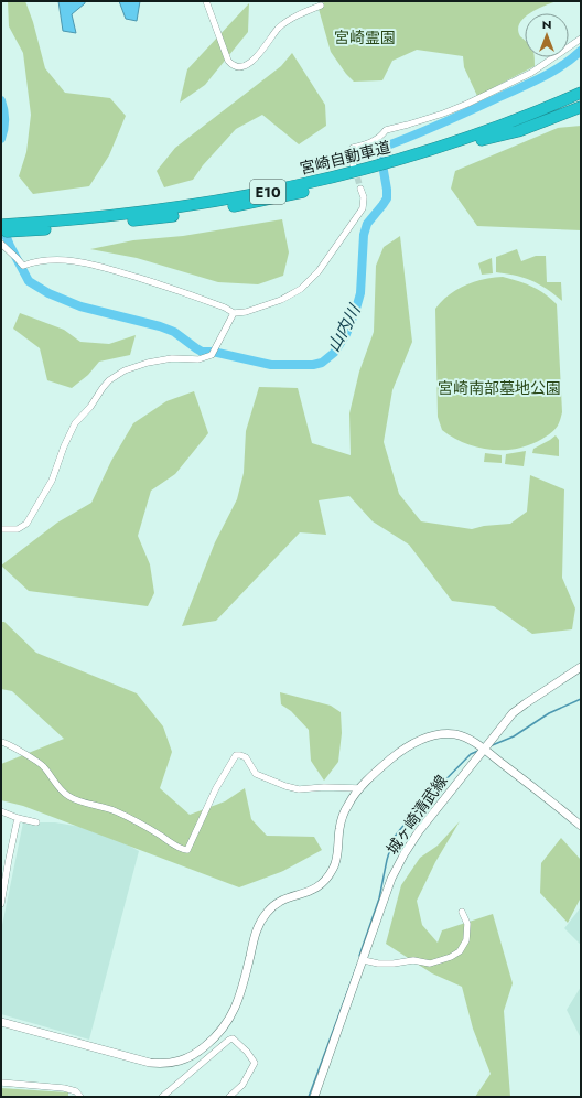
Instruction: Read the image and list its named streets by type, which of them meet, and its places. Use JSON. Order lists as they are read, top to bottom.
{
  "streets": {
    "highway": ["宮崎自動車道", "E10"],
    "street": ["城ヶ崎清武線"]
  },
  "water": ["山内川"],
  "parks": ["宮崎霊園", "宮崎南部墓地公園"],
  "north": "top"
}
